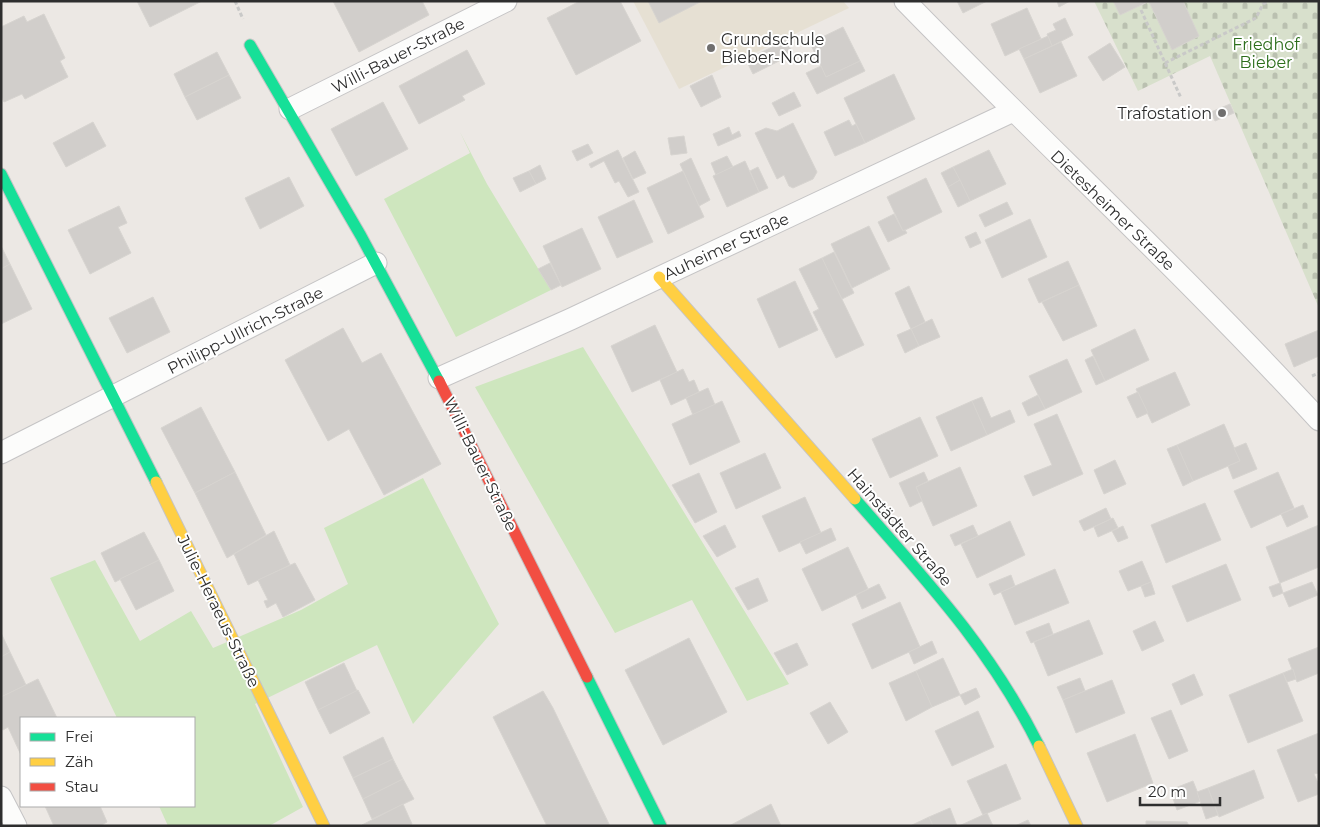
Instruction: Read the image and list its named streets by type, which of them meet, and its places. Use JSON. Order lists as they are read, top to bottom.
{
  "streets": {
    "street": [
      "Willi-Bauer-Straße",
      "Dietesheimer Straße",
      "Auheimer Straße",
      "Philipp-Ullrich-Straße",
      "Hainstädter Straße",
      "Julie-Heraeus-Straße"
    ]
  },
  "crossings": [
    ["Willi-Bauer-Straße", "Auheimer Straße"],
    ["Willi-Bauer-Straße", "Philipp-Ullrich-Straße"],
    ["Dietesheimer Straße", "Auheimer Straße"],
    ["Auheimer Straße", "Hainstädter Straße"],
    ["Philipp-Ullrich-Straße", "Julie-Heraeus-Straße"]
  ],
  "parks": ["Friedhof Bieber"],
  "places": ["Grundschule Bieber-Nord", "Trafostation"],
  "legend": ["Frei", "Zäh", "Stau"],
  "scale_bar": "20 m"
}
